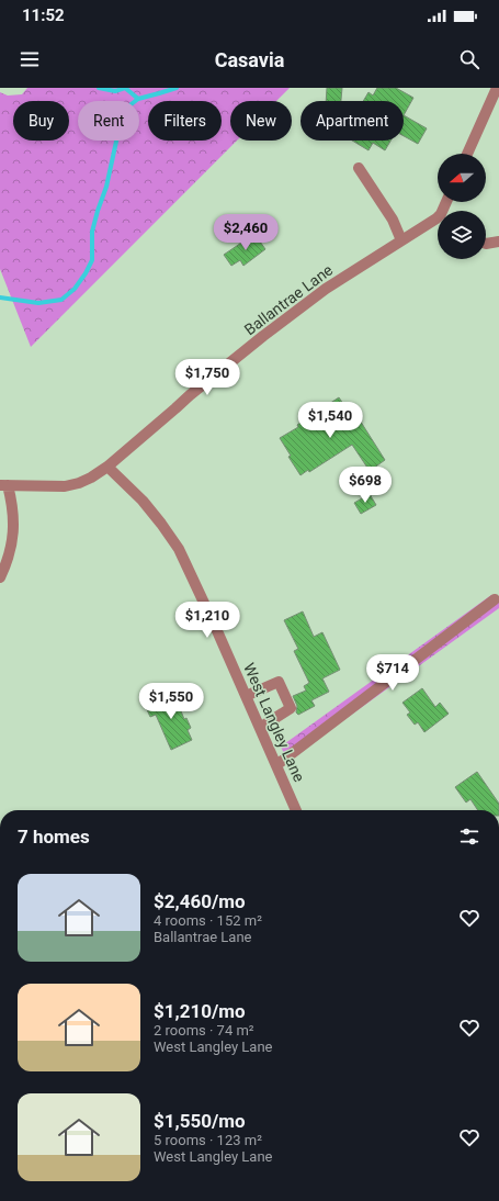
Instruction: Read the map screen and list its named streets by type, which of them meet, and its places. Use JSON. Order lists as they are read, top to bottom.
{
  "streets": {
    "street": ["Ballantrae Lane", "West Langley Lane"]
  },
  "crossings": [
    ["Ballantrae Lane", "West Langley Lane"]
  ],
  "north": "left",
  "page": {
    "status": "11:52",
    "header": "Casavia",
    "chip": [
      "Buy",
      "Rent",
      "Filters",
      "New",
      "Apartment"
    ],
    "price": [
      "$2,460",
      "$1,750",
      "$1,540",
      "$698",
      "$1,210",
      "$714",
      "$1,550"
    ],
    "heading": "7 homes",
    "list": [
      {
        "name": "$2,460/mo",
        "note": "4 rooms · 152 m² · Ballantrae Lane"
      },
      {
        "name": "$1,210/mo",
        "note": "2 rooms · 74 m² · West Langley Lane"
      },
      {
        "name": "$1,550/mo",
        "note": "5 rooms · 123 m² · West Langley Lane"
      }
    ]
  }
}
